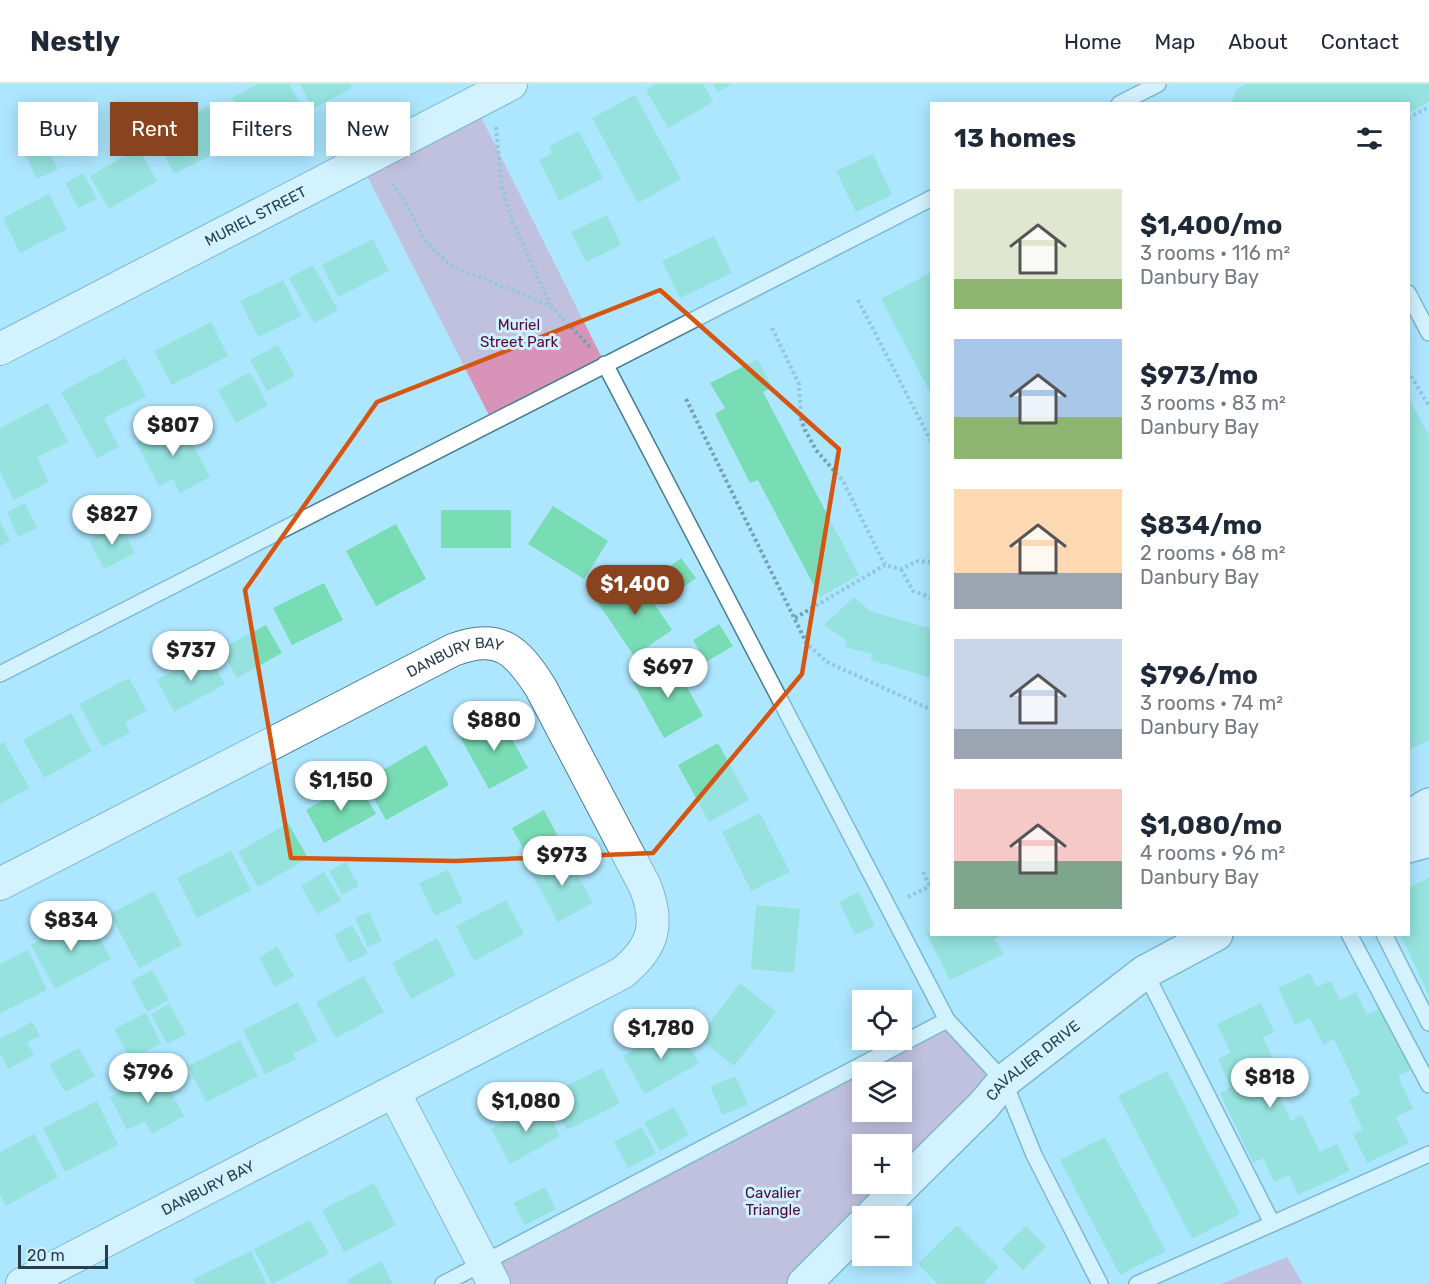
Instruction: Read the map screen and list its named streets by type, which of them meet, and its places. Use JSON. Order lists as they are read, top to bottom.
{
  "streets": {
    "street": ["MURIEL STREET", "DANBURY BAY", "CAVALIER DRIVE"]
  },
  "parks": ["Muriel Street Park", "Cavalier Triangle"],
  "scale_bar": "20 m",
  "page": {
    "header": "Nestly",
    "nav": [
      "Home",
      "Map",
      "About",
      "Contact"
    ],
    "chip": [
      "Buy",
      "Rent",
      "Filters",
      "New"
    ],
    "heading": "13 homes",
    "list": [
      {
        "name": "$1,400/mo",
        "note": "3 rooms · 116 m² · Danbury Bay"
      },
      {
        "name": "$973/mo",
        "note": "3 rooms · 83 m² · Danbury Bay"
      },
      {
        "name": "$834/mo",
        "note": "2 rooms · 68 m² · Danbury Bay"
      },
      {
        "name": "$796/mo",
        "note": "3 rooms · 74 m² · Danbury Bay"
      },
      {
        "name": "$1,080/mo",
        "note": "4 rooms · 96 m² · Danbury Bay"
      }
    ],
    "price": [
      "$807",
      "$827",
      "$1,400",
      "$737",
      "$697",
      "$880",
      "$1,150",
      "$973",
      "$834",
      "$1,780",
      "$796",
      "$818",
      "$1,080"
    ],
    "map_buttons": ["+", "−"],
    "scale": "20 m"
  }
}
